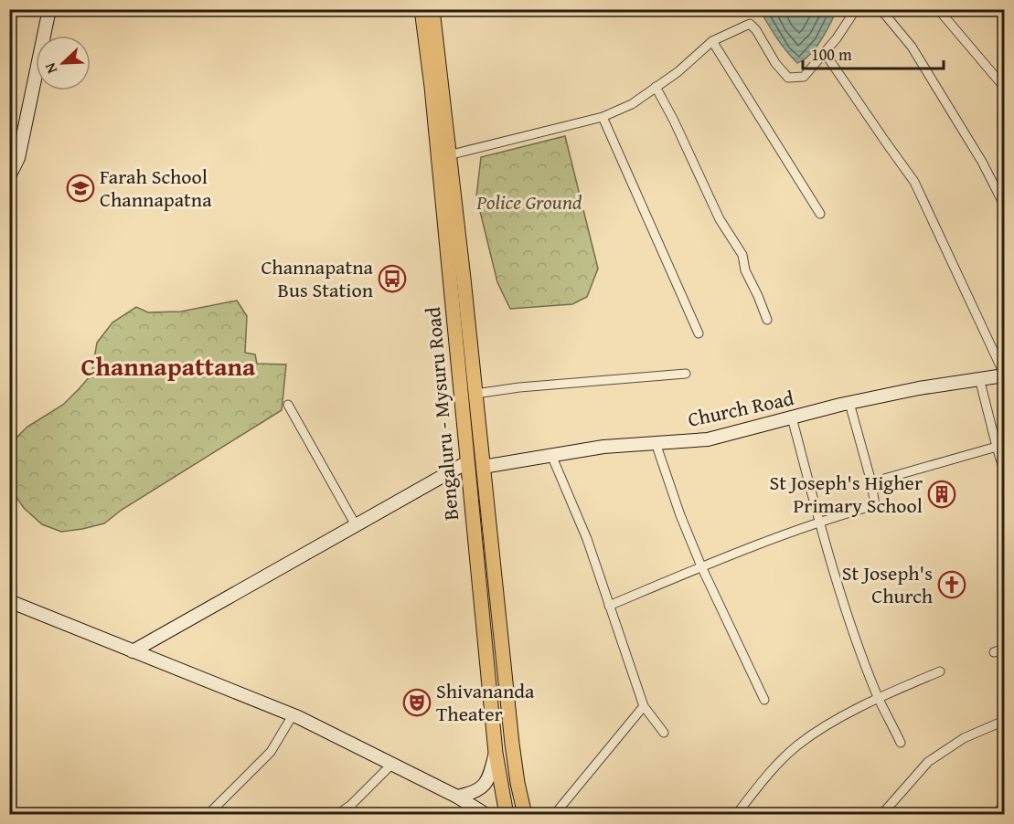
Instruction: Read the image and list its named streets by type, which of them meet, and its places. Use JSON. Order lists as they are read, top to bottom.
{
  "streets": {
    "main road": ["Bengaluru - Mysuru Road"],
    "street": ["Church Road"]
  },
  "crossings": [
    ["Church Road", "Bengaluru - Mysuru Road"]
  ],
  "districts": ["Channapattana"],
  "parks": ["Police Ground"],
  "places": {
    "school or university": ["Farah School Channapatna"],
    "bus stop": ["Channapatna Bus Station"],
    "building": ["St Joseph's Higher Primary School"],
    "church": ["St Joseph's Church"],
    "theatre": ["Shivananda Theater"]
  },
  "scale_bar": "100 m",
  "north": "bottom left"
}
